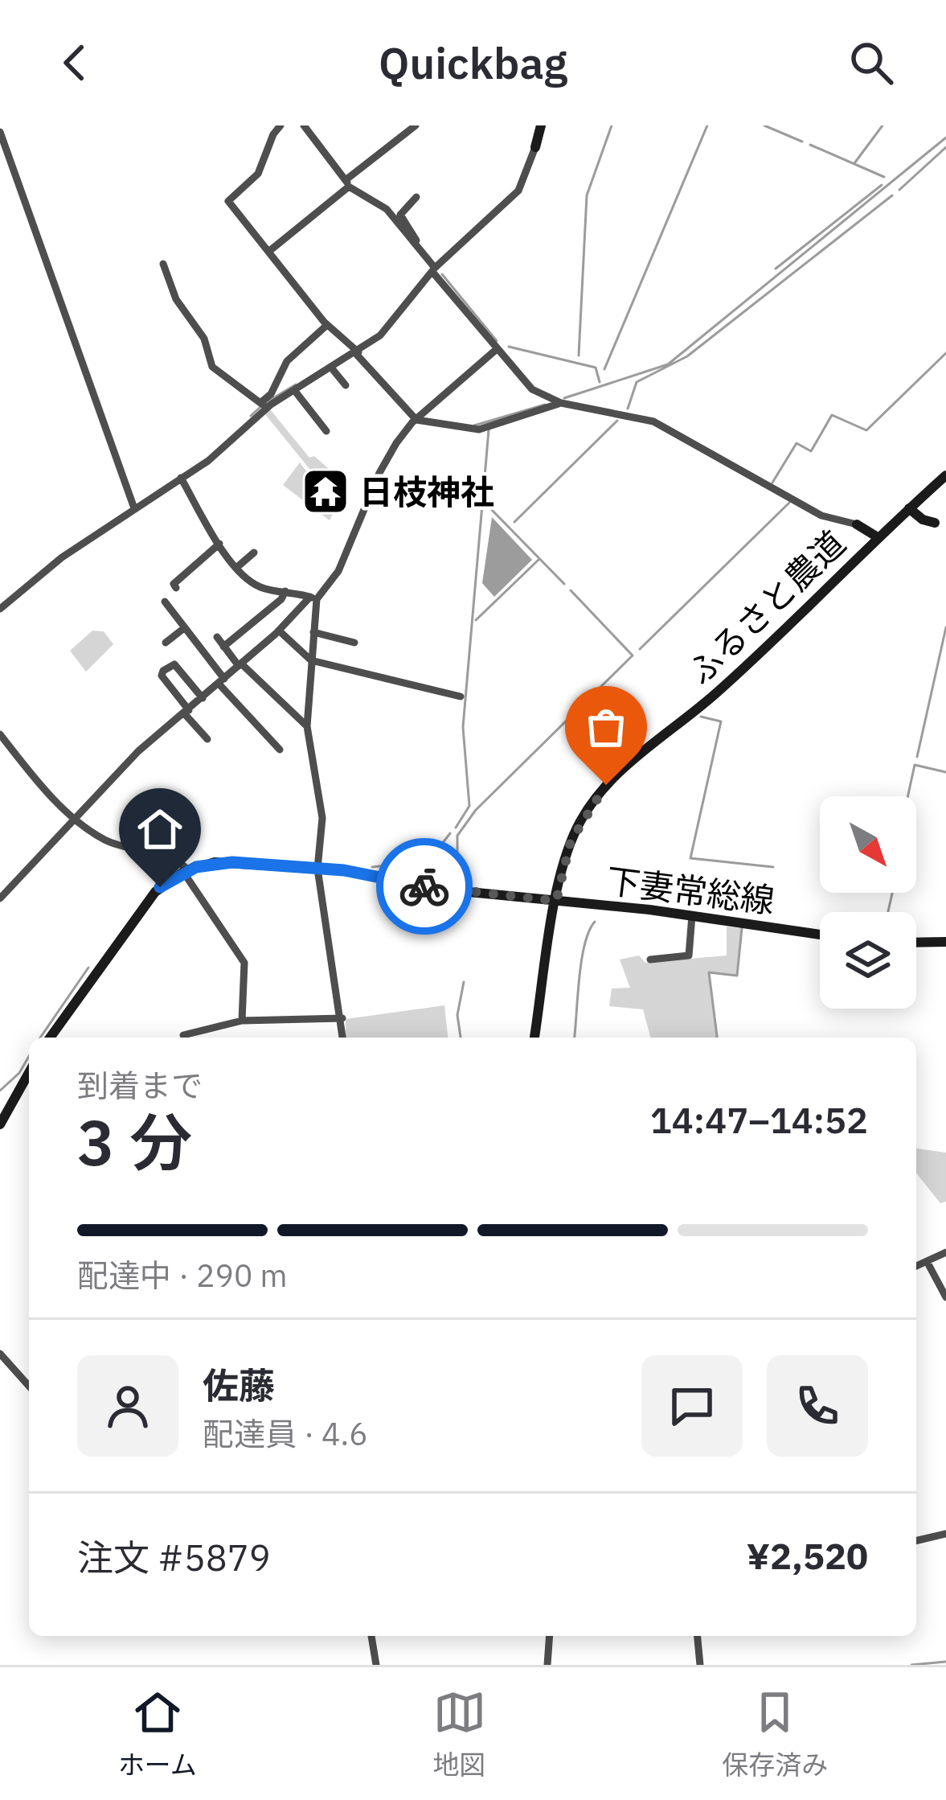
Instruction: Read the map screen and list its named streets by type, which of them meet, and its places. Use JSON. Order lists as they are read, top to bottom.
{
  "streets": {
    "main road": ["ふるさと農道", "下妻常総線"]
  },
  "crossings": [
    ["ふるさと農道", "下妻常総線"]
  ],
  "places": {
    "temple": ["日枝神社"]
  },
  "north": "bottom right",
  "page": {
    "header": "Quickbag",
    "heading": ["3 分", "到着まで", "14:47–14:52"],
    "panel": [
      "佐藤",
      "配達員 · 4.6",
      "注文 #5879",
      "¥2,520"
    ],
    "bar": "配達中 · 290 m",
    "tabs": ["ホーム", "地図", "保存済み"]
  }
}
